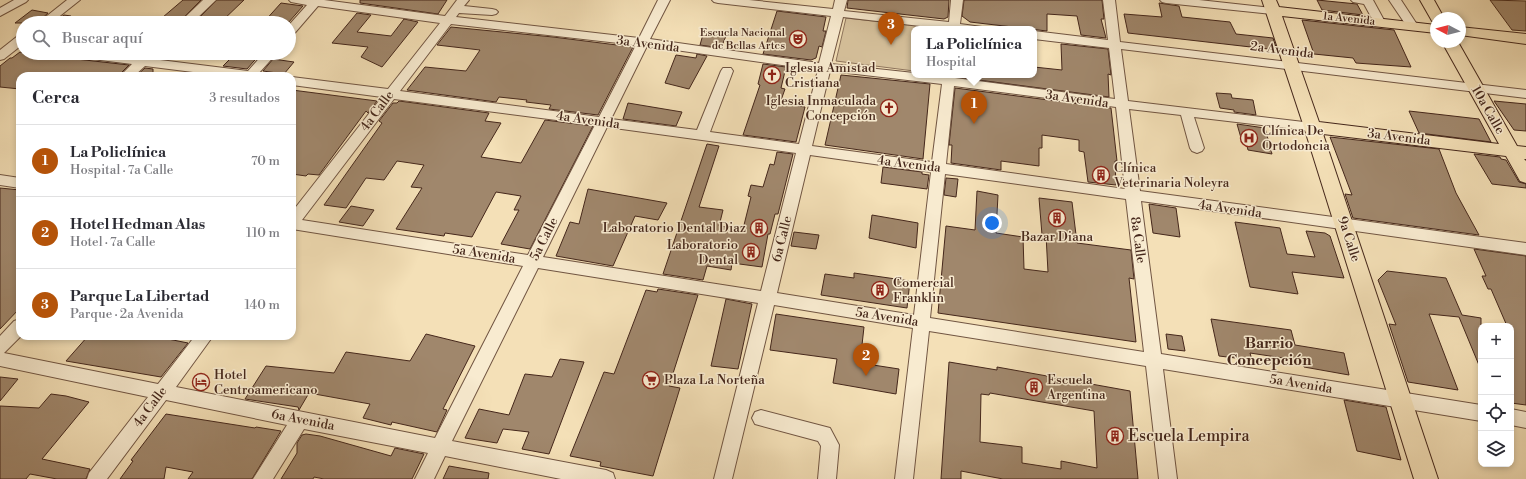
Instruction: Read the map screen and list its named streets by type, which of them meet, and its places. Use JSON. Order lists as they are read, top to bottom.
{
  "streets": {
    "main road": [
      "1a Avenida",
      "3a Avenida",
      "10a Calle",
      "9a Calle"
    ],
    "street": [
      "2a Avenida",
      "4a Calle",
      "4a Avenida",
      "5a Calle",
      "6a Calle",
      "8a Calle",
      "5a Avenida",
      "6a Avenida"
    ]
  },
  "crossings": [
    ["1a Avenida", "9a Calle"],
    ["3a Avenida", "10a Calle"],
    ["3a Avenida", "4a Calle"],
    ["3a Avenida", "5a Calle"],
    ["3a Avenida", "6a Calle"],
    ["3a Avenida", "9a Calle"],
    ["3a Avenida", "8a Calle"],
    ["2a Avenida", "10a Calle"],
    ["2a Avenida", "9a Calle"],
    ["2a Avenida", "8a Calle"],
    ["4a Calle", "4a Avenida"],
    ["4a Calle", "6a Avenida"],
    ["4a Avenida", "5a Calle"],
    ["4a Avenida", "6a Calle"],
    ["4a Avenida", "9a Calle"],
    ["4a Avenida", "8a Calle"],
    ["5a Calle", "5a Avenida"],
    ["5a Calle", "6a Avenida"],
    ["6a Calle", "5a Avenida"],
    ["9a Calle", "5a Avenida"],
    ["8a Calle", "5a Avenida"]
  ],
  "districts": ["Barrio Concepción"],
  "places": {
    "theatre": ["Escuela Nacional de Bellas Artes"],
    "church": ["Iglesia Amistad Cristiana", "Iglesia Inmaculada Concepción"],
    "hospital": ["Clínica De Ortodoncia"],
    "building": [
      "Clínica Veterinaria Noleyra",
      "Bazar Diana",
      "Laboratorio Dental Diaz",
      "Laboratorio Dental",
      "Comercial Franklin",
      "Escuela Argentina",
      "Escuela Lempira"
    ],
    "supermarket": ["Plaza La Norteña"],
    "hotel": ["Hotel Centroamericano"]
  },
  "north": "left",
  "page": {
    "pins": ["3", "1", "2"],
    "search": "Buscar aquí",
    "popup": ["La Policlínica", "Hospital"],
    "heading": ["Cerca", "3 resultados"],
    "list": [
      {
        "mark": "1",
        "name": "La Policlínica",
        "note": "Hospital · 7a Calle",
        "value": "70 m"
      },
      {
        "mark": "2",
        "name": "Hotel Hedman Alas",
        "note": "Hotel · 7a Calle",
        "value": "110 m"
      },
      {
        "mark": "3",
        "name": "Parque La Libertad",
        "note": "Parque · 2a Avenida",
        "value": "140 m"
      }
    ],
    "map_buttons": ["+", "−"]
  }
}
